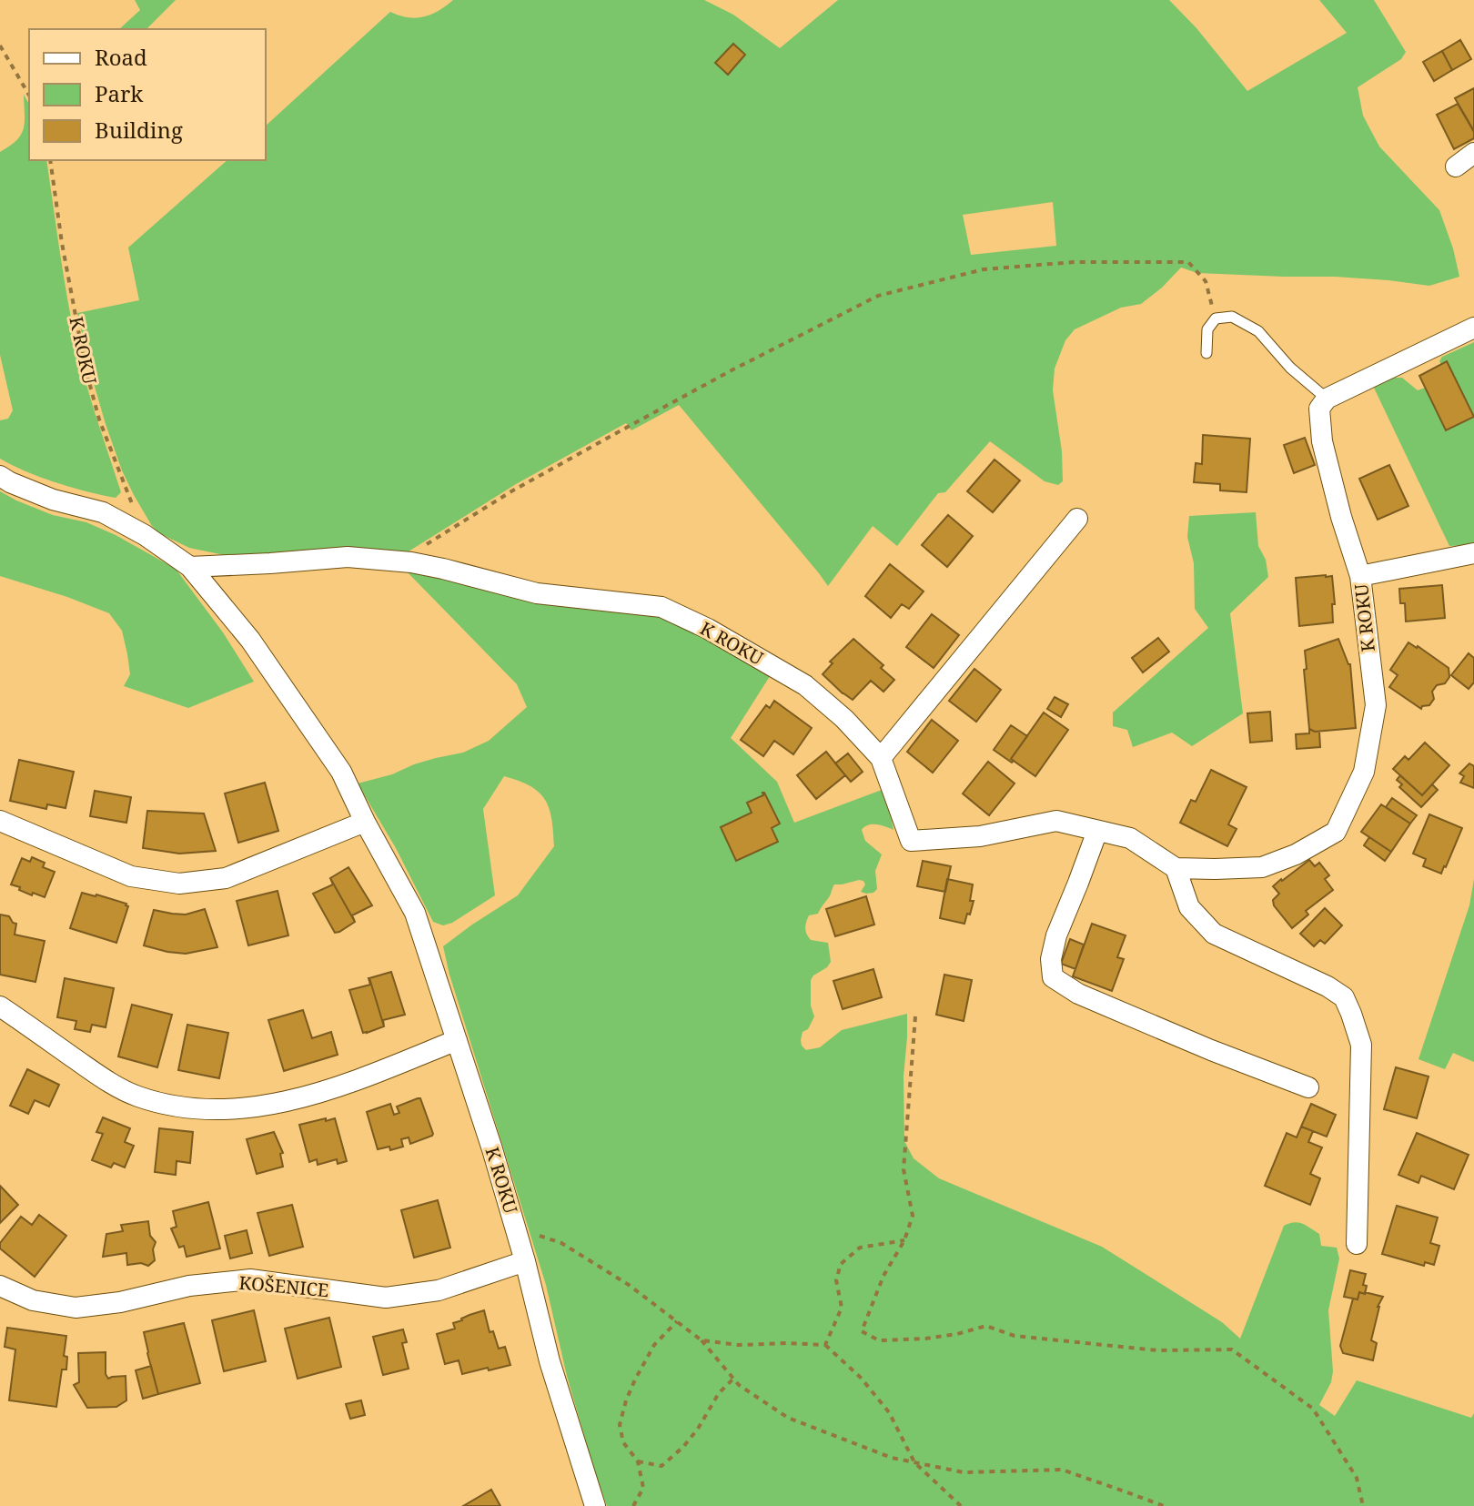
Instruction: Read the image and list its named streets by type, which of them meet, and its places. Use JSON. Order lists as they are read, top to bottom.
{
  "streets": {
    "street": ["K ROKU", "KOŠENICE"]
  },
  "crossings": [
    ["K ROKU", "KOŠENICE"]
  ],
  "legend": ["Road", "Park", "Building"]
}
